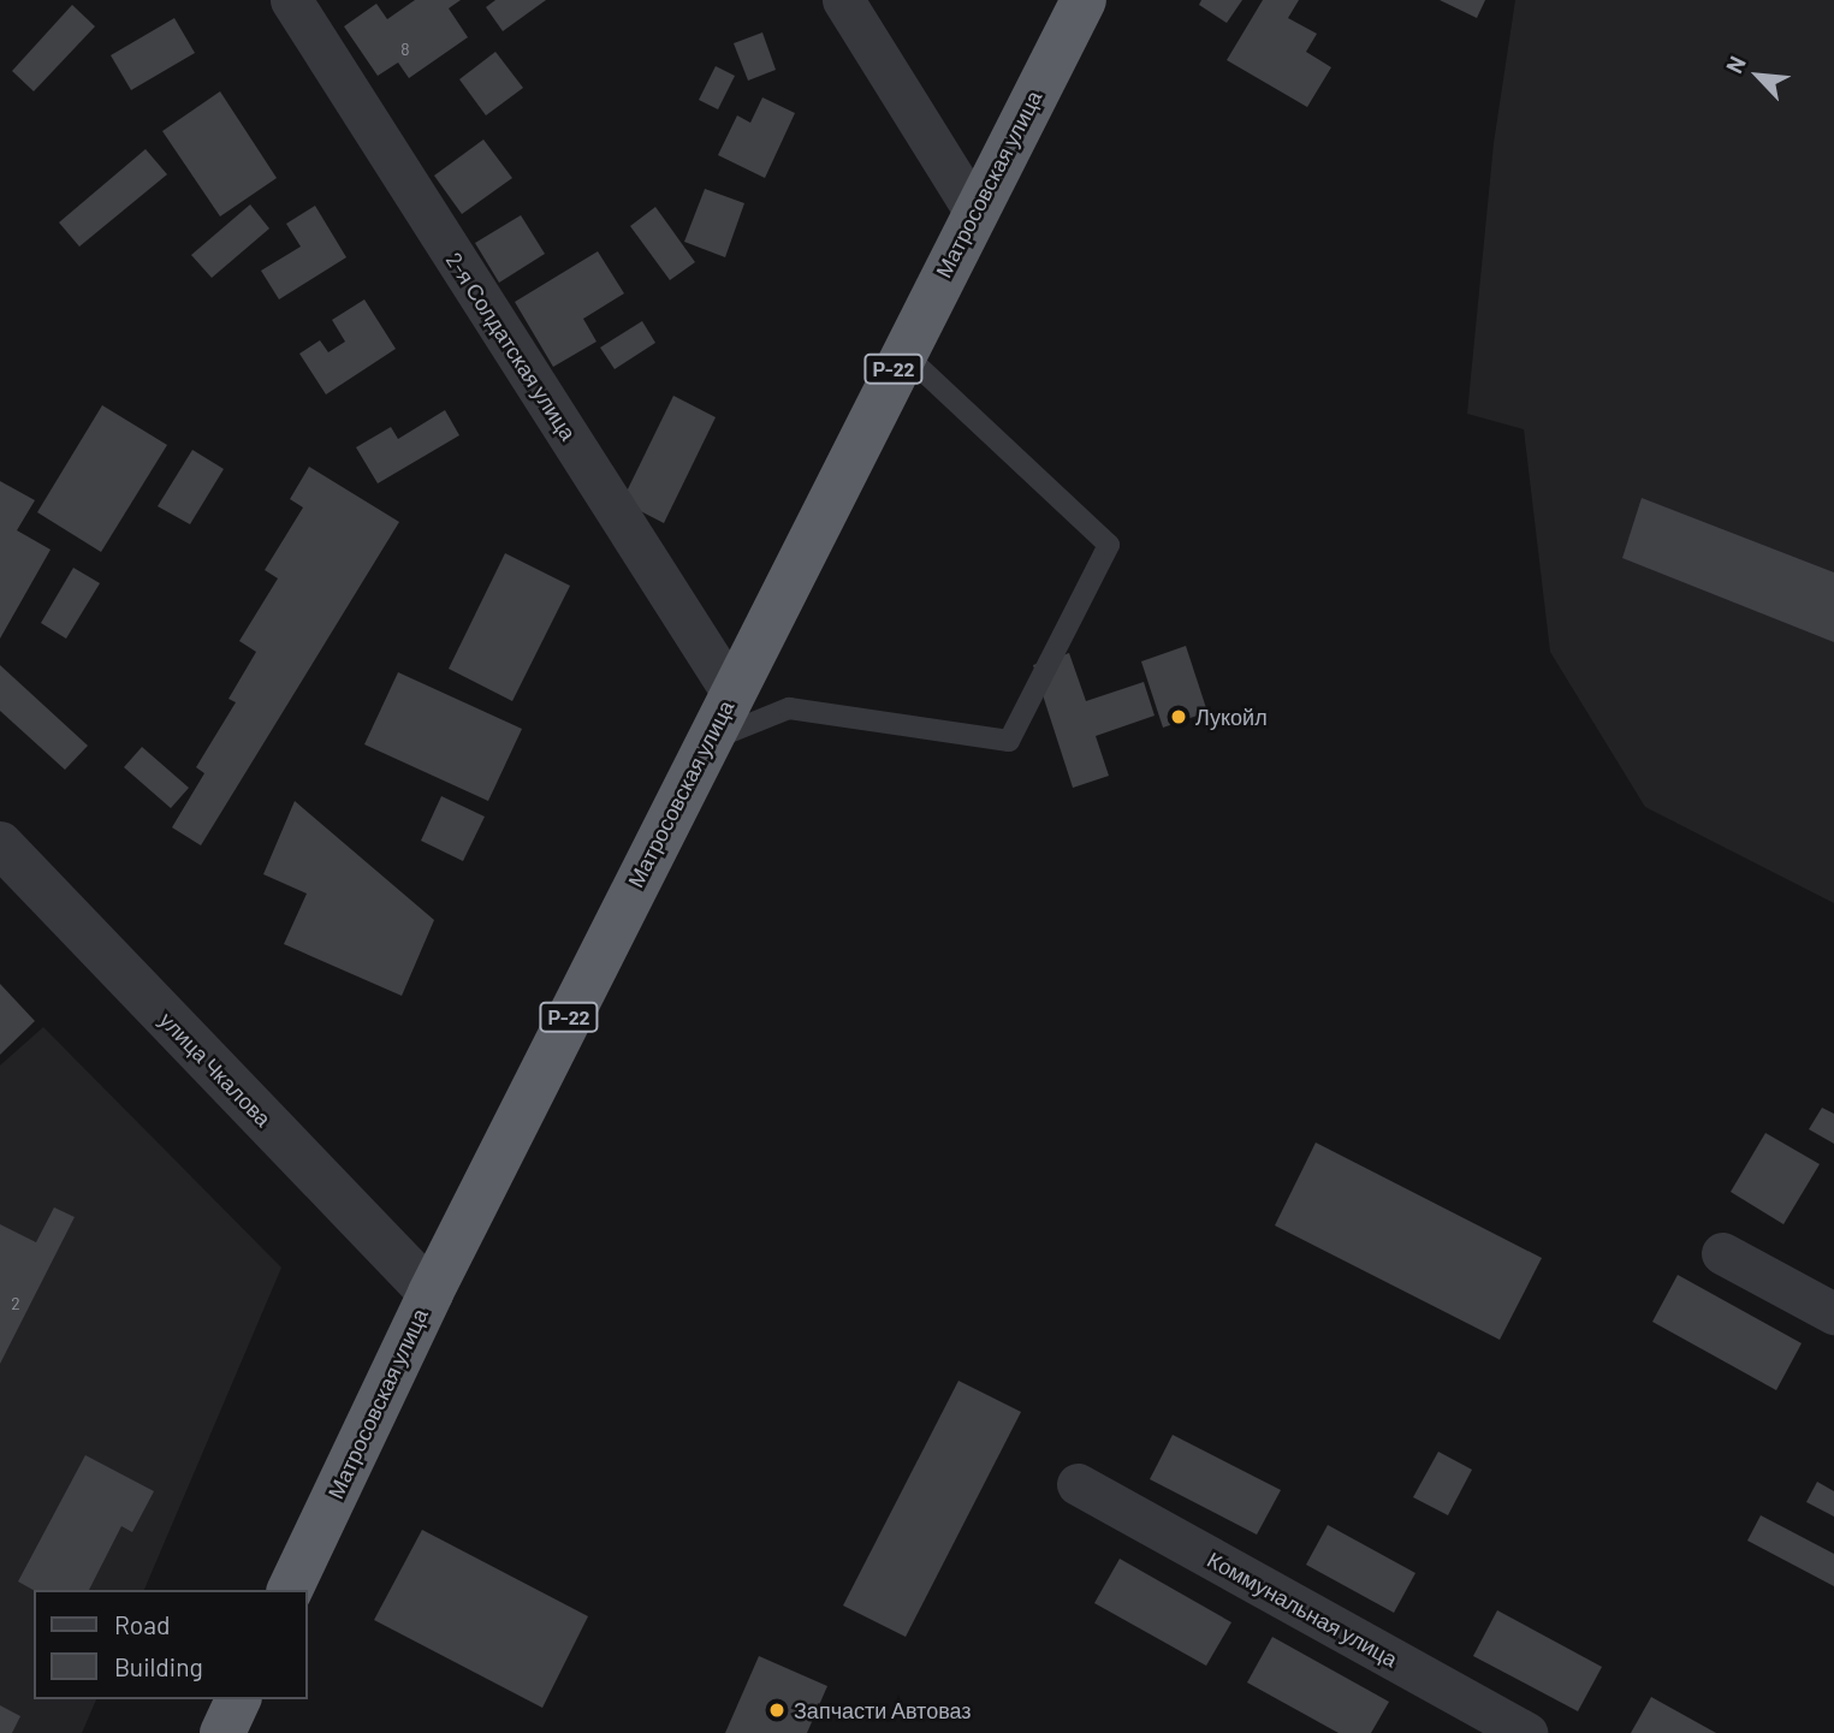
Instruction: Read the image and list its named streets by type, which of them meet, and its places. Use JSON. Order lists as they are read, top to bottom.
{
  "streets": {
    "highway": ["Матросовская улица", "Р-22"],
    "street": ["2-я Солдатская улица", "улица Чкалова", "Коммунальная улица"]
  },
  "crossings": [
    ["Матросовская улица", "2-я Солдатская улица"],
    ["Матросовская улица", "улица Чкалова"]
  ],
  "places": ["Лукойл", "Запчасти Автоваз"],
  "house_numbers": ["8", "2"],
  "legend": ["Road", "Building"],
  "north": "top left"
}
